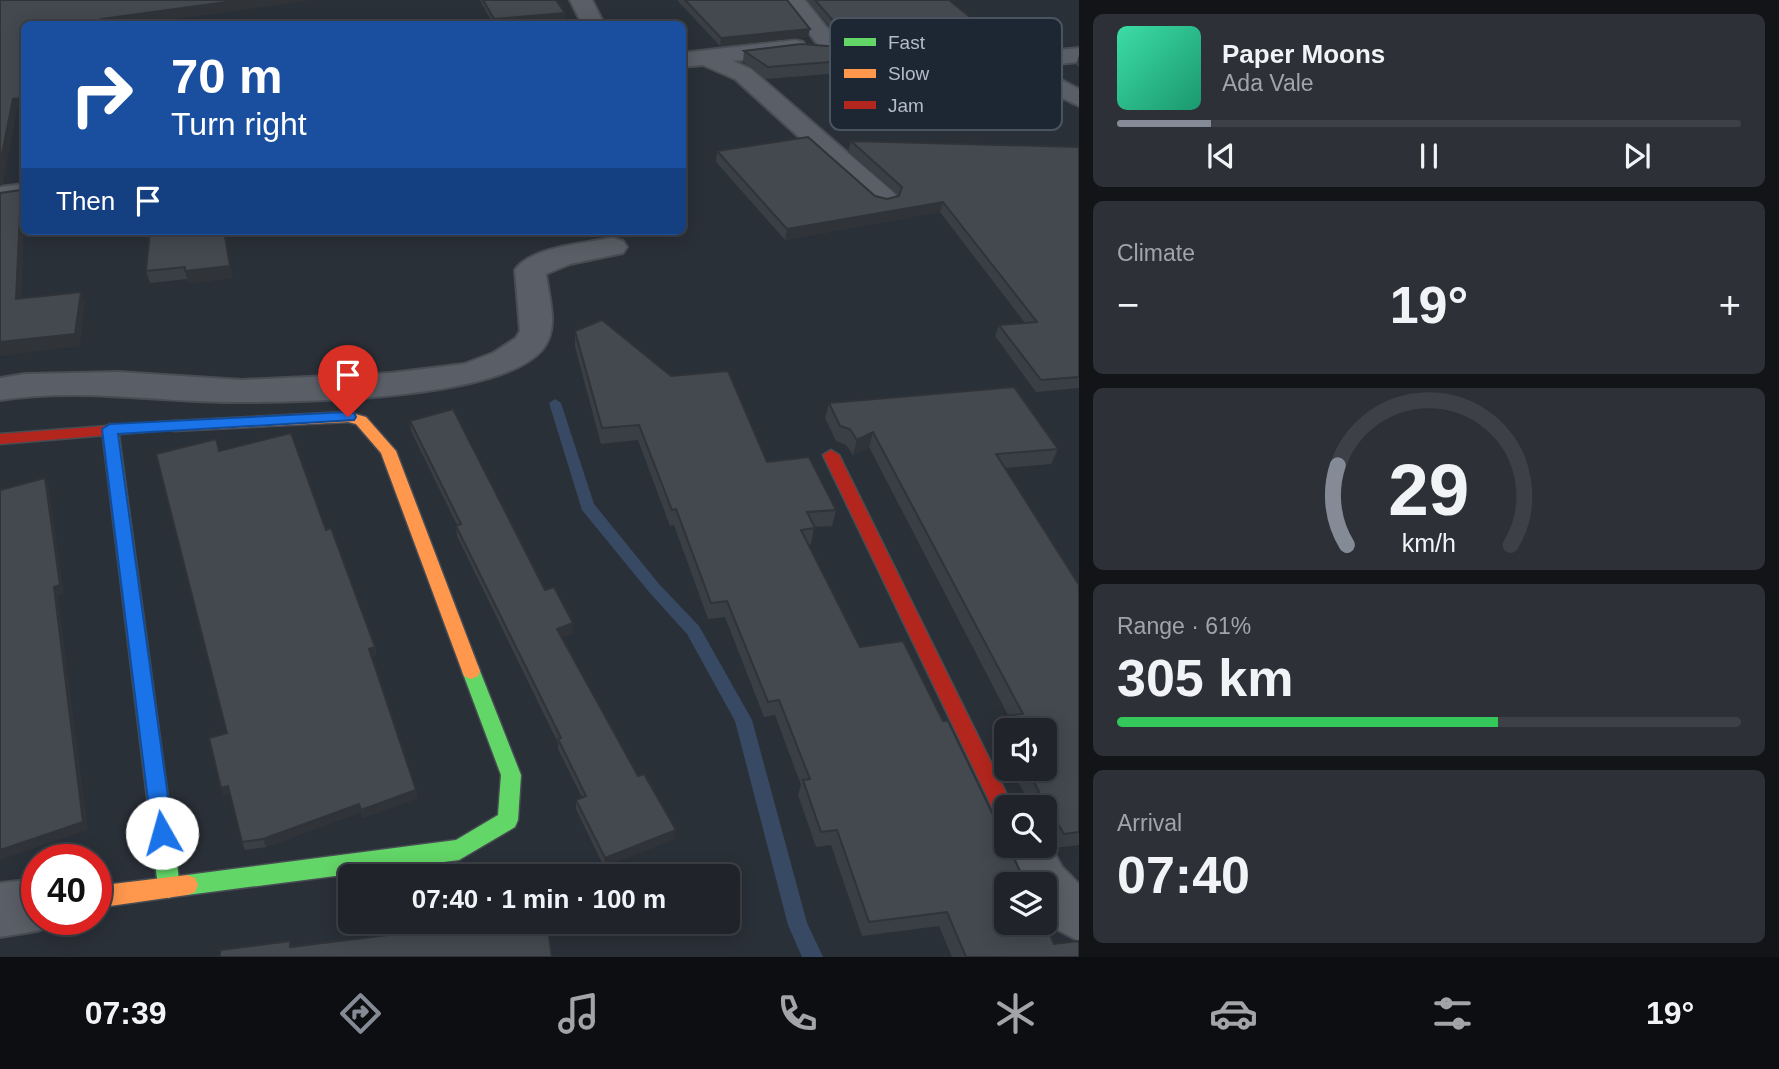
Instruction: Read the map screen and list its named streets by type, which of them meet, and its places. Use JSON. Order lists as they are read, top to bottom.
{
  "legend": ["Fast", "Slow", "Jam"],
  "page": {
    "turn": ["70 m", "Turn right"],
    "song": ["Paper Moons", "Ada Vale"],
    "then": "Then",
    "tile": [
      "Climate",
      ["Range · 61%", "305 km"],
      ["Arrival", "07:40"]
    ],
    "heat": ["−", "19°", "+"],
    "limit": "40",
    "trip": "07:40 · 1 min · 100 m",
    "tabs": ["07:39", "19°"],
    "gauge": ["29", "km/h"]
  }
}
